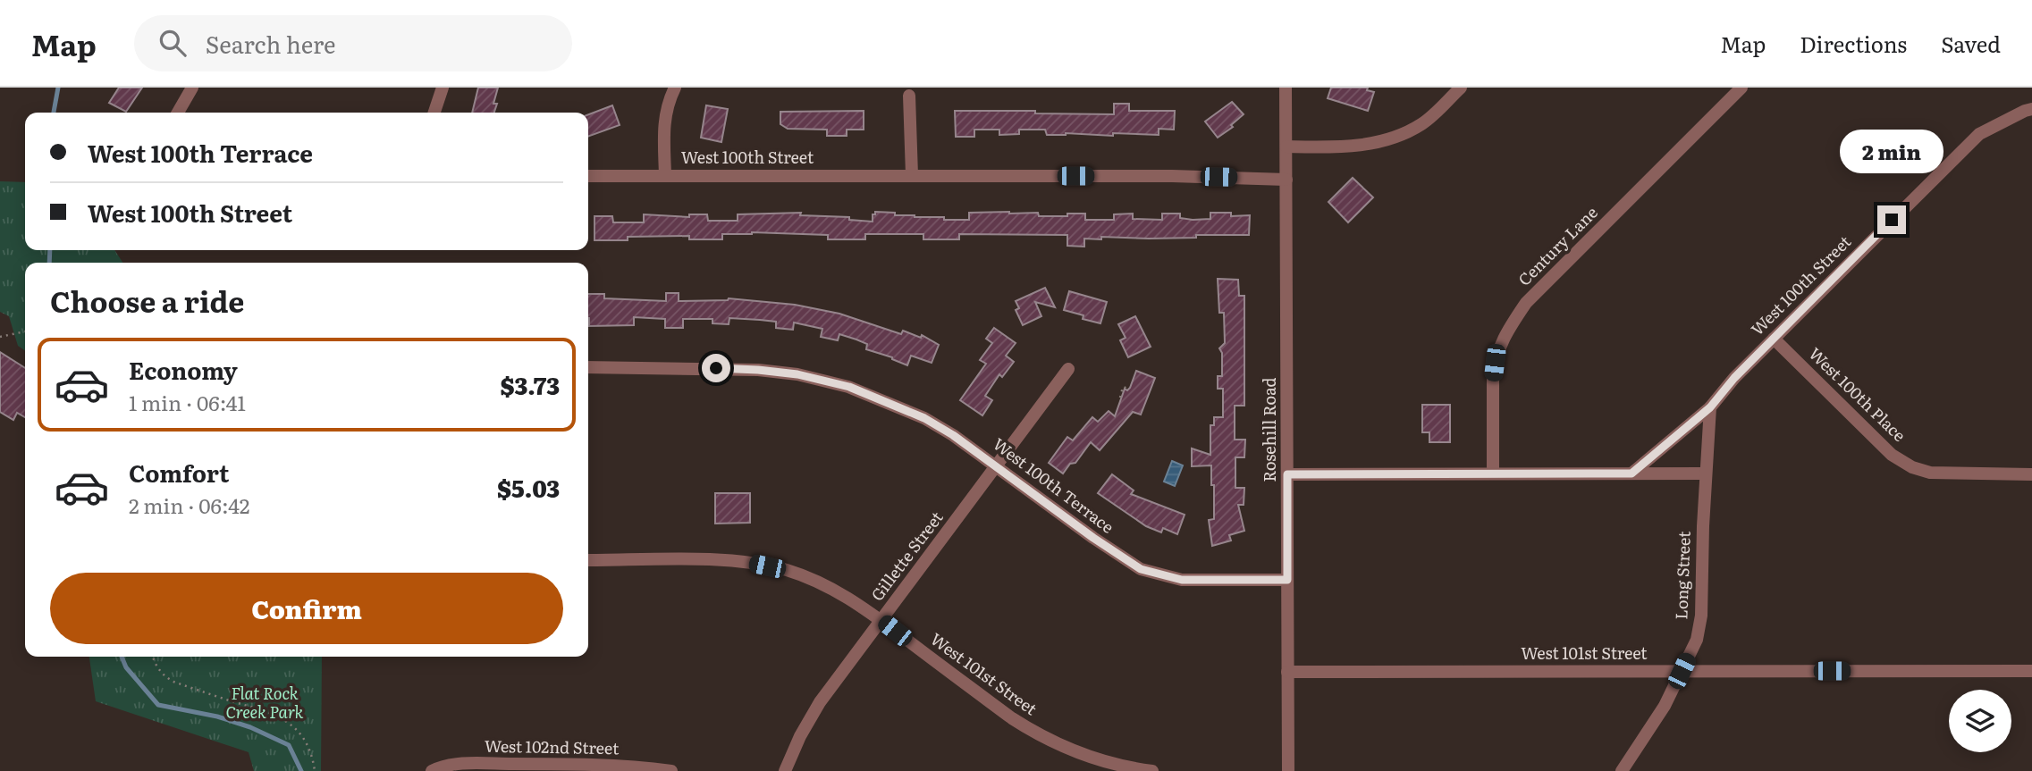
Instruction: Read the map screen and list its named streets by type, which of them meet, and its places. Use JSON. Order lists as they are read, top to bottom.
{
  "streets": {
    "street": [
      "West 100th Street",
      "Century Lane",
      "West 100th Place",
      "Rosehill Road",
      "West 100th Terrace",
      "Gillette Street",
      "Long Street",
      "West 101st Street",
      "West 102nd Street"
    ]
  },
  "crossings": [
    ["West 100th Street", "West 100th Place"],
    ["West 100th Street", "Rosehill Road"],
    ["Rosehill Road", "West 100th Terrace"],
    ["Rosehill Road", "West 101st Street"],
    ["West 100th Terrace", "Gillette Street"],
    ["Gillette Street", "West 101st Street"],
    ["Long Street", "West 101st Street"]
  ],
  "parks": ["Flat Rock Creek Park"],
  "page": {
    "header": "Map",
    "search": "Search here",
    "nav": ["Map", "Directions", "Saved"],
    "banner": ["West 100th Terrace", "West 100th Street"],
    "bubble": "2 min",
    "heading": "Choose a ride",
    "list": [
      {
        "name": "Economy",
        "note": "1 min · 06:41",
        "value": "$3.73"
      },
      {
        "name": "Comfort",
        "note": "2 min · 06:42",
        "value": "$5.03"
      }
    ],
    "buttons": "Confirm"
  }
}
